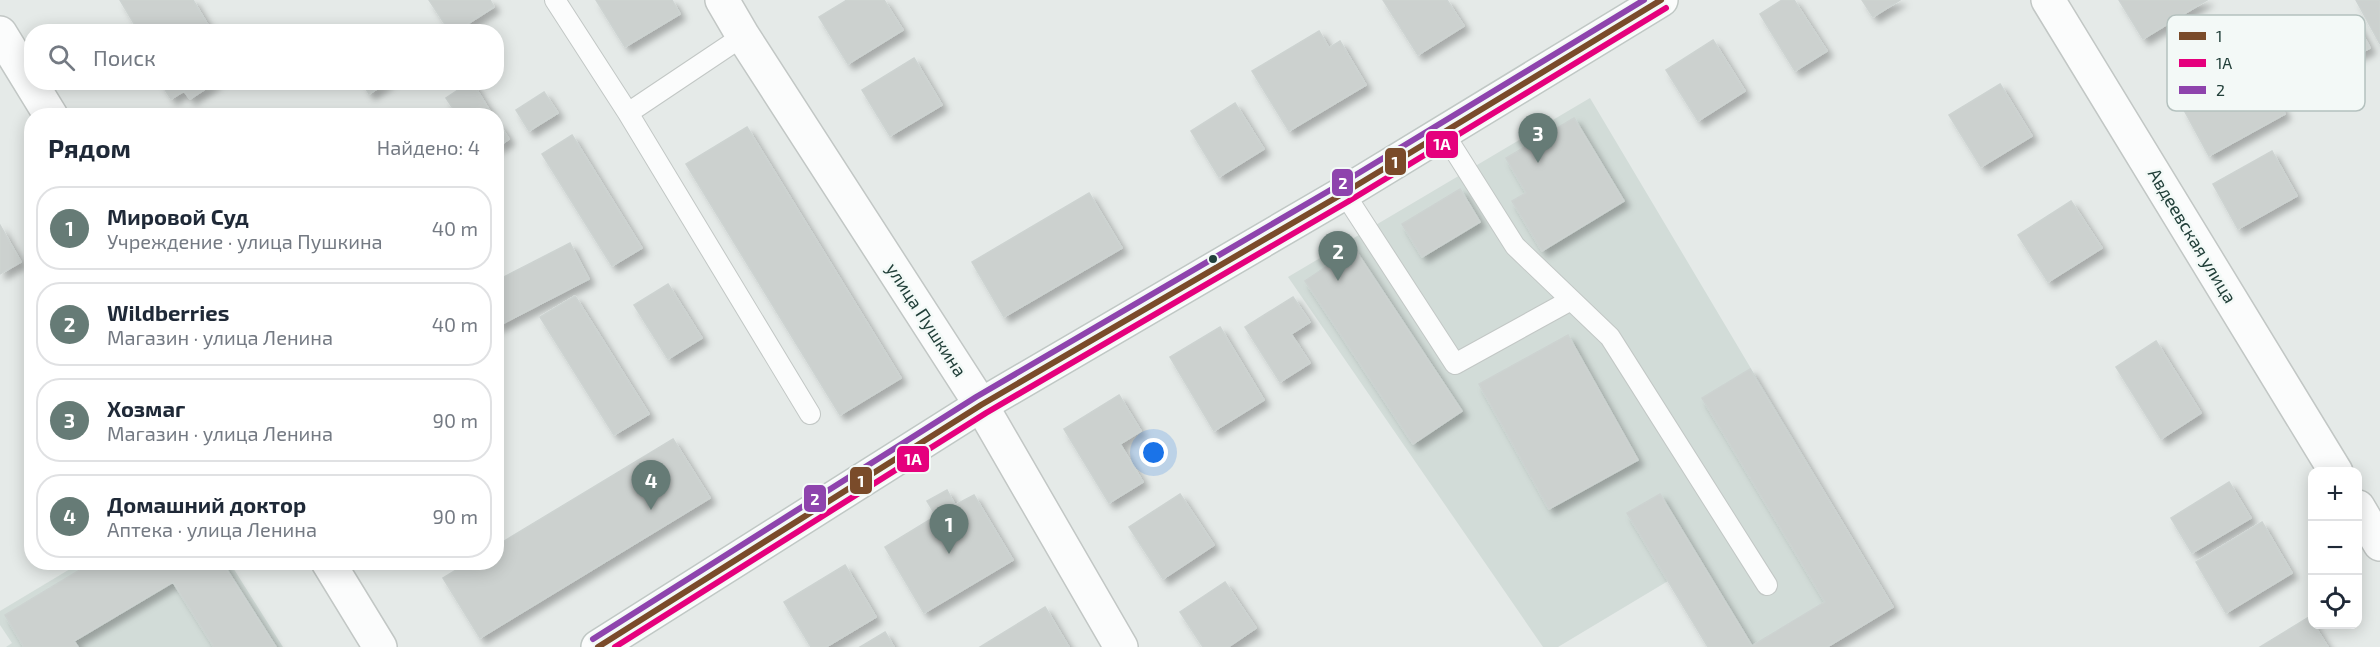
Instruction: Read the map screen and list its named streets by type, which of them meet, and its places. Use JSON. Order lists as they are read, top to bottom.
{
  "streets": {
    "street": ["Авдеевская улица", "улица Пушкина"]
  },
  "lines": ["transit line 1", "transit line 2", "transit line 1А"],
  "legend": ["1", "1А", "2"],
  "page": {
    "search": "Поиск",
    "heading": ["Рядом", "Найдено: 4"],
    "pins": [
      "3",
      "2",
      "4",
      "1"
    ],
    "list": [
      {
        "mark": "1",
        "name": "Мировой Суд",
        "note": "Учреждение · улица Пушкина",
        "value": "40 m"
      },
      {
        "mark": "2",
        "name": "Wildberries",
        "note": "Магазин · улица Ленина",
        "value": "40 m"
      },
      {
        "mark": "3",
        "name": "Хозмаг",
        "note": "Магазин · улица Ленина",
        "value": "90 m"
      },
      {
        "mark": "4",
        "name": "Домашний доктор",
        "note": "Аптека · улица Ленина",
        "value": "90 m"
      }
    ],
    "map_buttons": ["+", "−"]
  }
}
